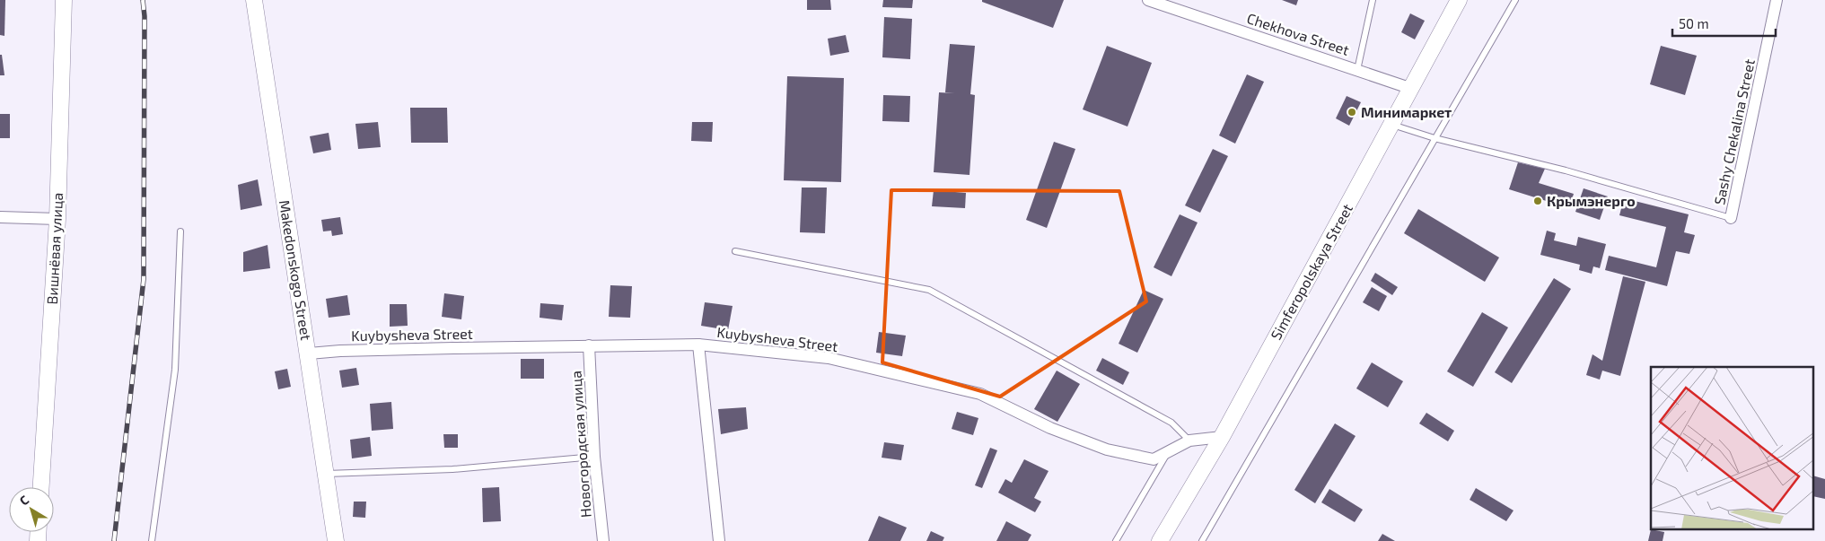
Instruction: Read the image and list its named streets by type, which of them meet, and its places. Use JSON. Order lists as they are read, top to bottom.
{
  "streets": {
    "main road": ["Вишнёвая улица", "Makedonskogo Street", "Simferopolskaya Street"],
    "street": [
      "Chekhova Street",
      "Sashy Chekalina Street",
      "Kuybysheva Street",
      "Новогородская улица"
    ]
  },
  "crossings": [
    ["Chekhova Street", "Simferopolskaya Street"],
    ["Makedonskogo Street", "Kuybysheva Street"],
    ["Simferopolskaya Street", "Kuybysheva Street"],
    ["Kuybysheva Street", "Новогородская улица"]
  ],
  "places": ["Минимаркет", "Крымэнерго"],
  "scale_bar": "50 m",
  "north": "top left"
}
